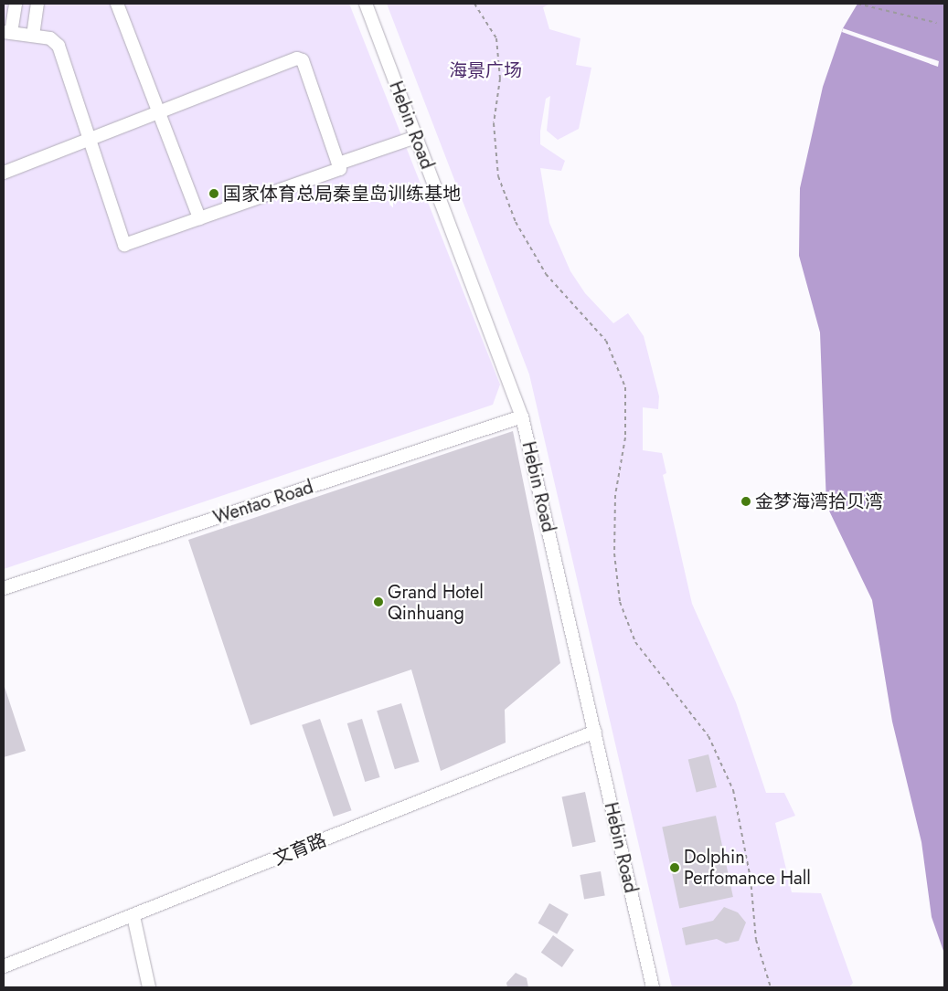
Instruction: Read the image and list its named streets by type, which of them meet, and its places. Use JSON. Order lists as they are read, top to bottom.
{
  "streets": {
    "street": ["Hebin Road", "Wentao Road", "文育路"]
  },
  "crossings": [
    ["Hebin Road", "Wentao Road"],
    ["Hebin Road", "文育路"]
  ],
  "parks": ["海景广场"],
  "places": [
    "国家体育总局秦皇岛训练基地",
    "金梦海湾拾贝湾",
    "Grand Hotel Qinhuang",
    "Dolphin Perfomance Hall"
  ]
}
